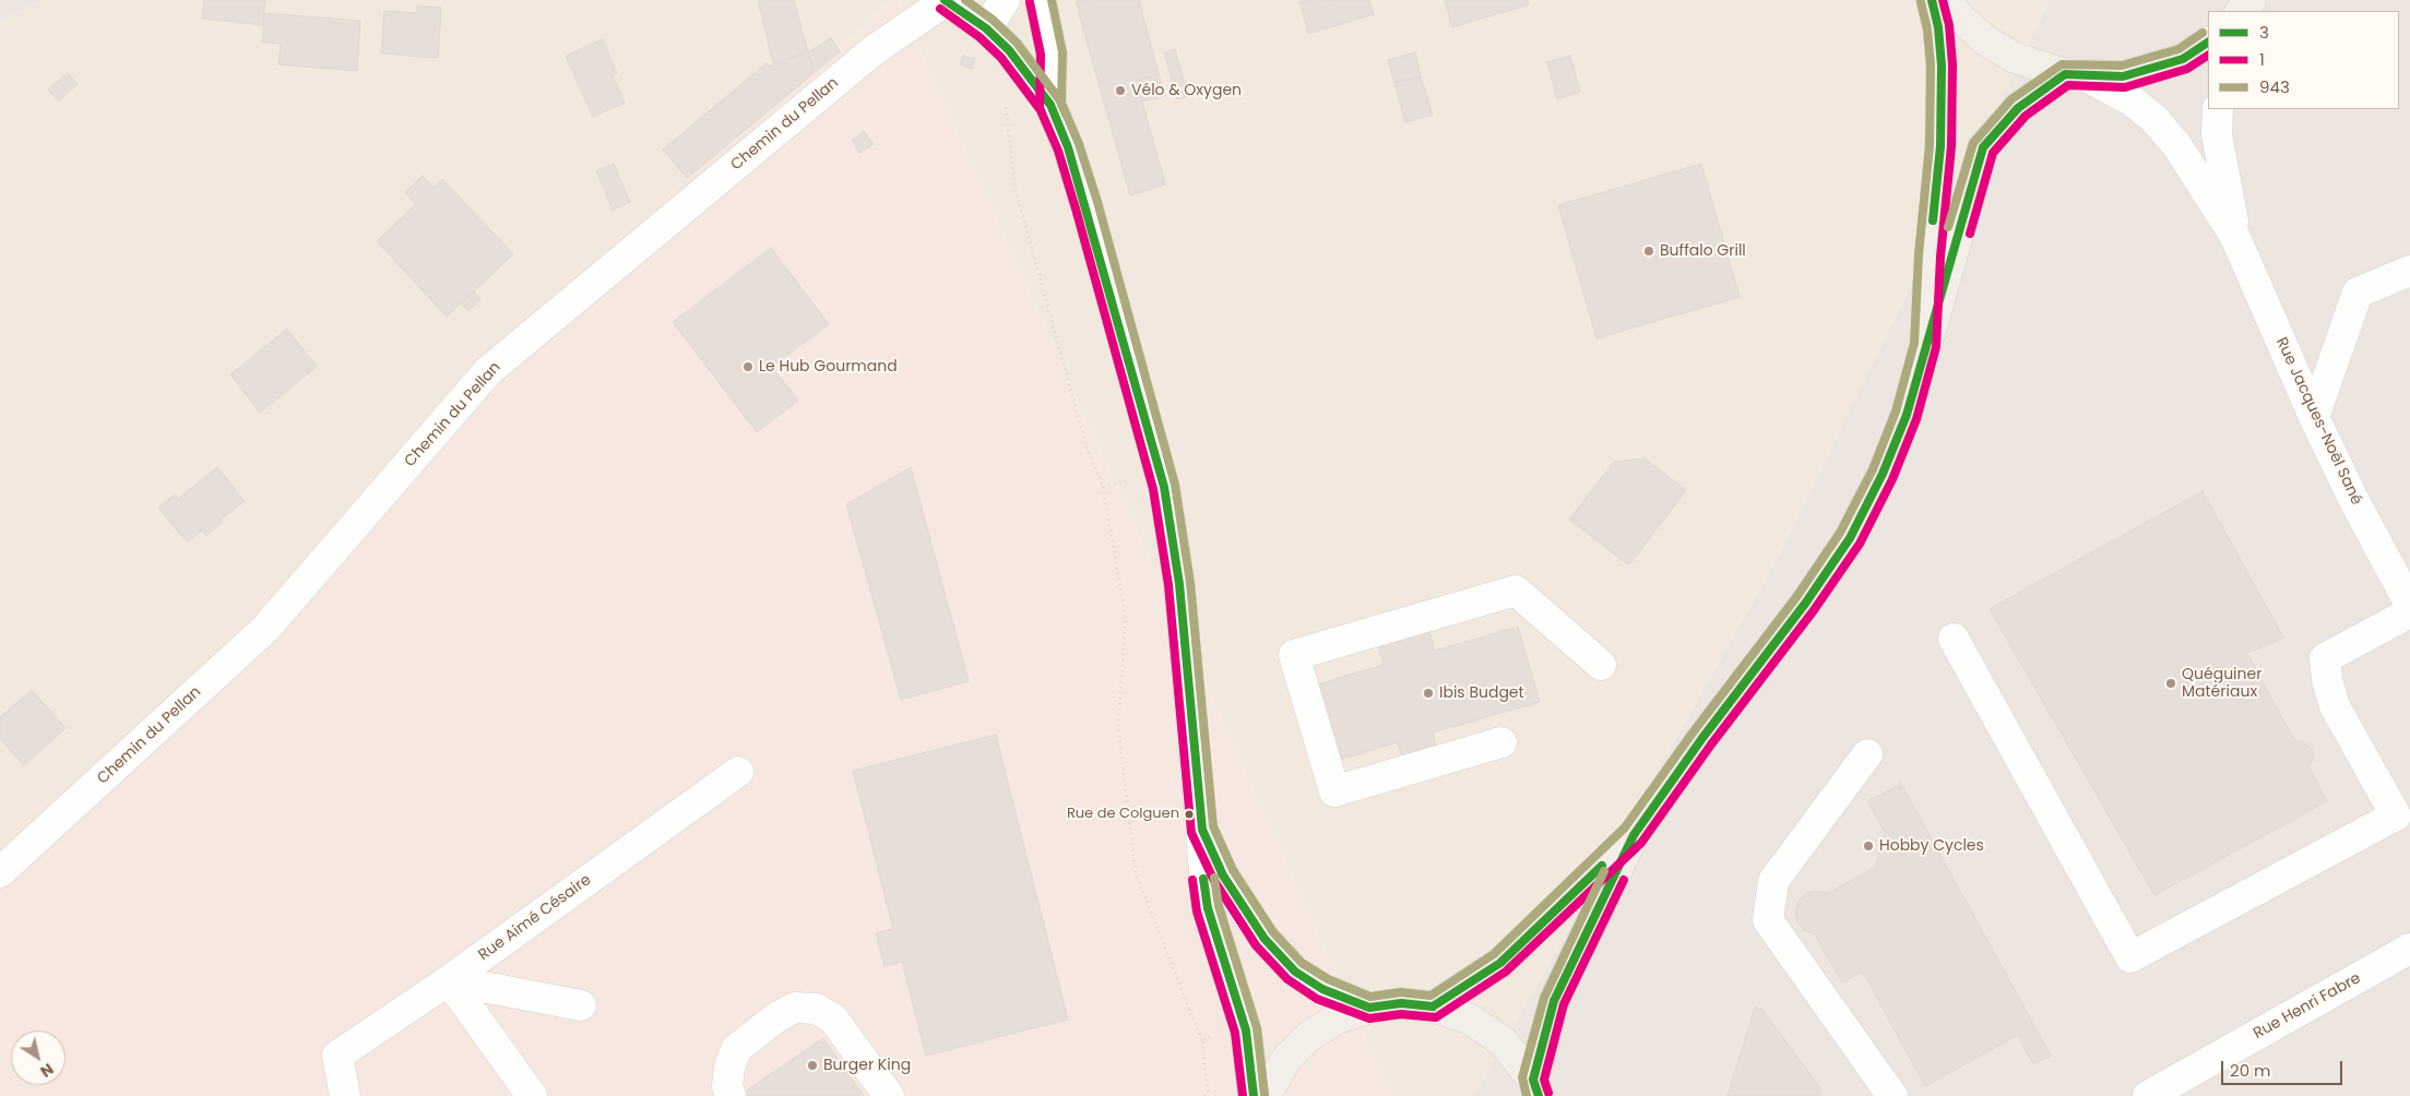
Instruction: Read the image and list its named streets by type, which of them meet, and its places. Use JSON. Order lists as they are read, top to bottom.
{
  "streets": {
    "street": [
      "Chemin du Pellan",
      "Rue Jacques-Noël Sané",
      "Rue Aimé Césaire",
      "Rue Henri Fabre"
    ]
  },
  "places": [
    "Vélo & Oxygen",
    "Buffalo Grill",
    "Le Hub Gourmand",
    "Quéguiner Matériaux",
    "Ibis Budget",
    "Rue de Colguen",
    "Hobby Cycles",
    "Burger King"
  ],
  "lines": ["transit line 3", "transit line 1", "transit line 943"],
  "legend": ["3", "1", "943"],
  "scale_bar": "20 m",
  "north": "bottom right"
}
